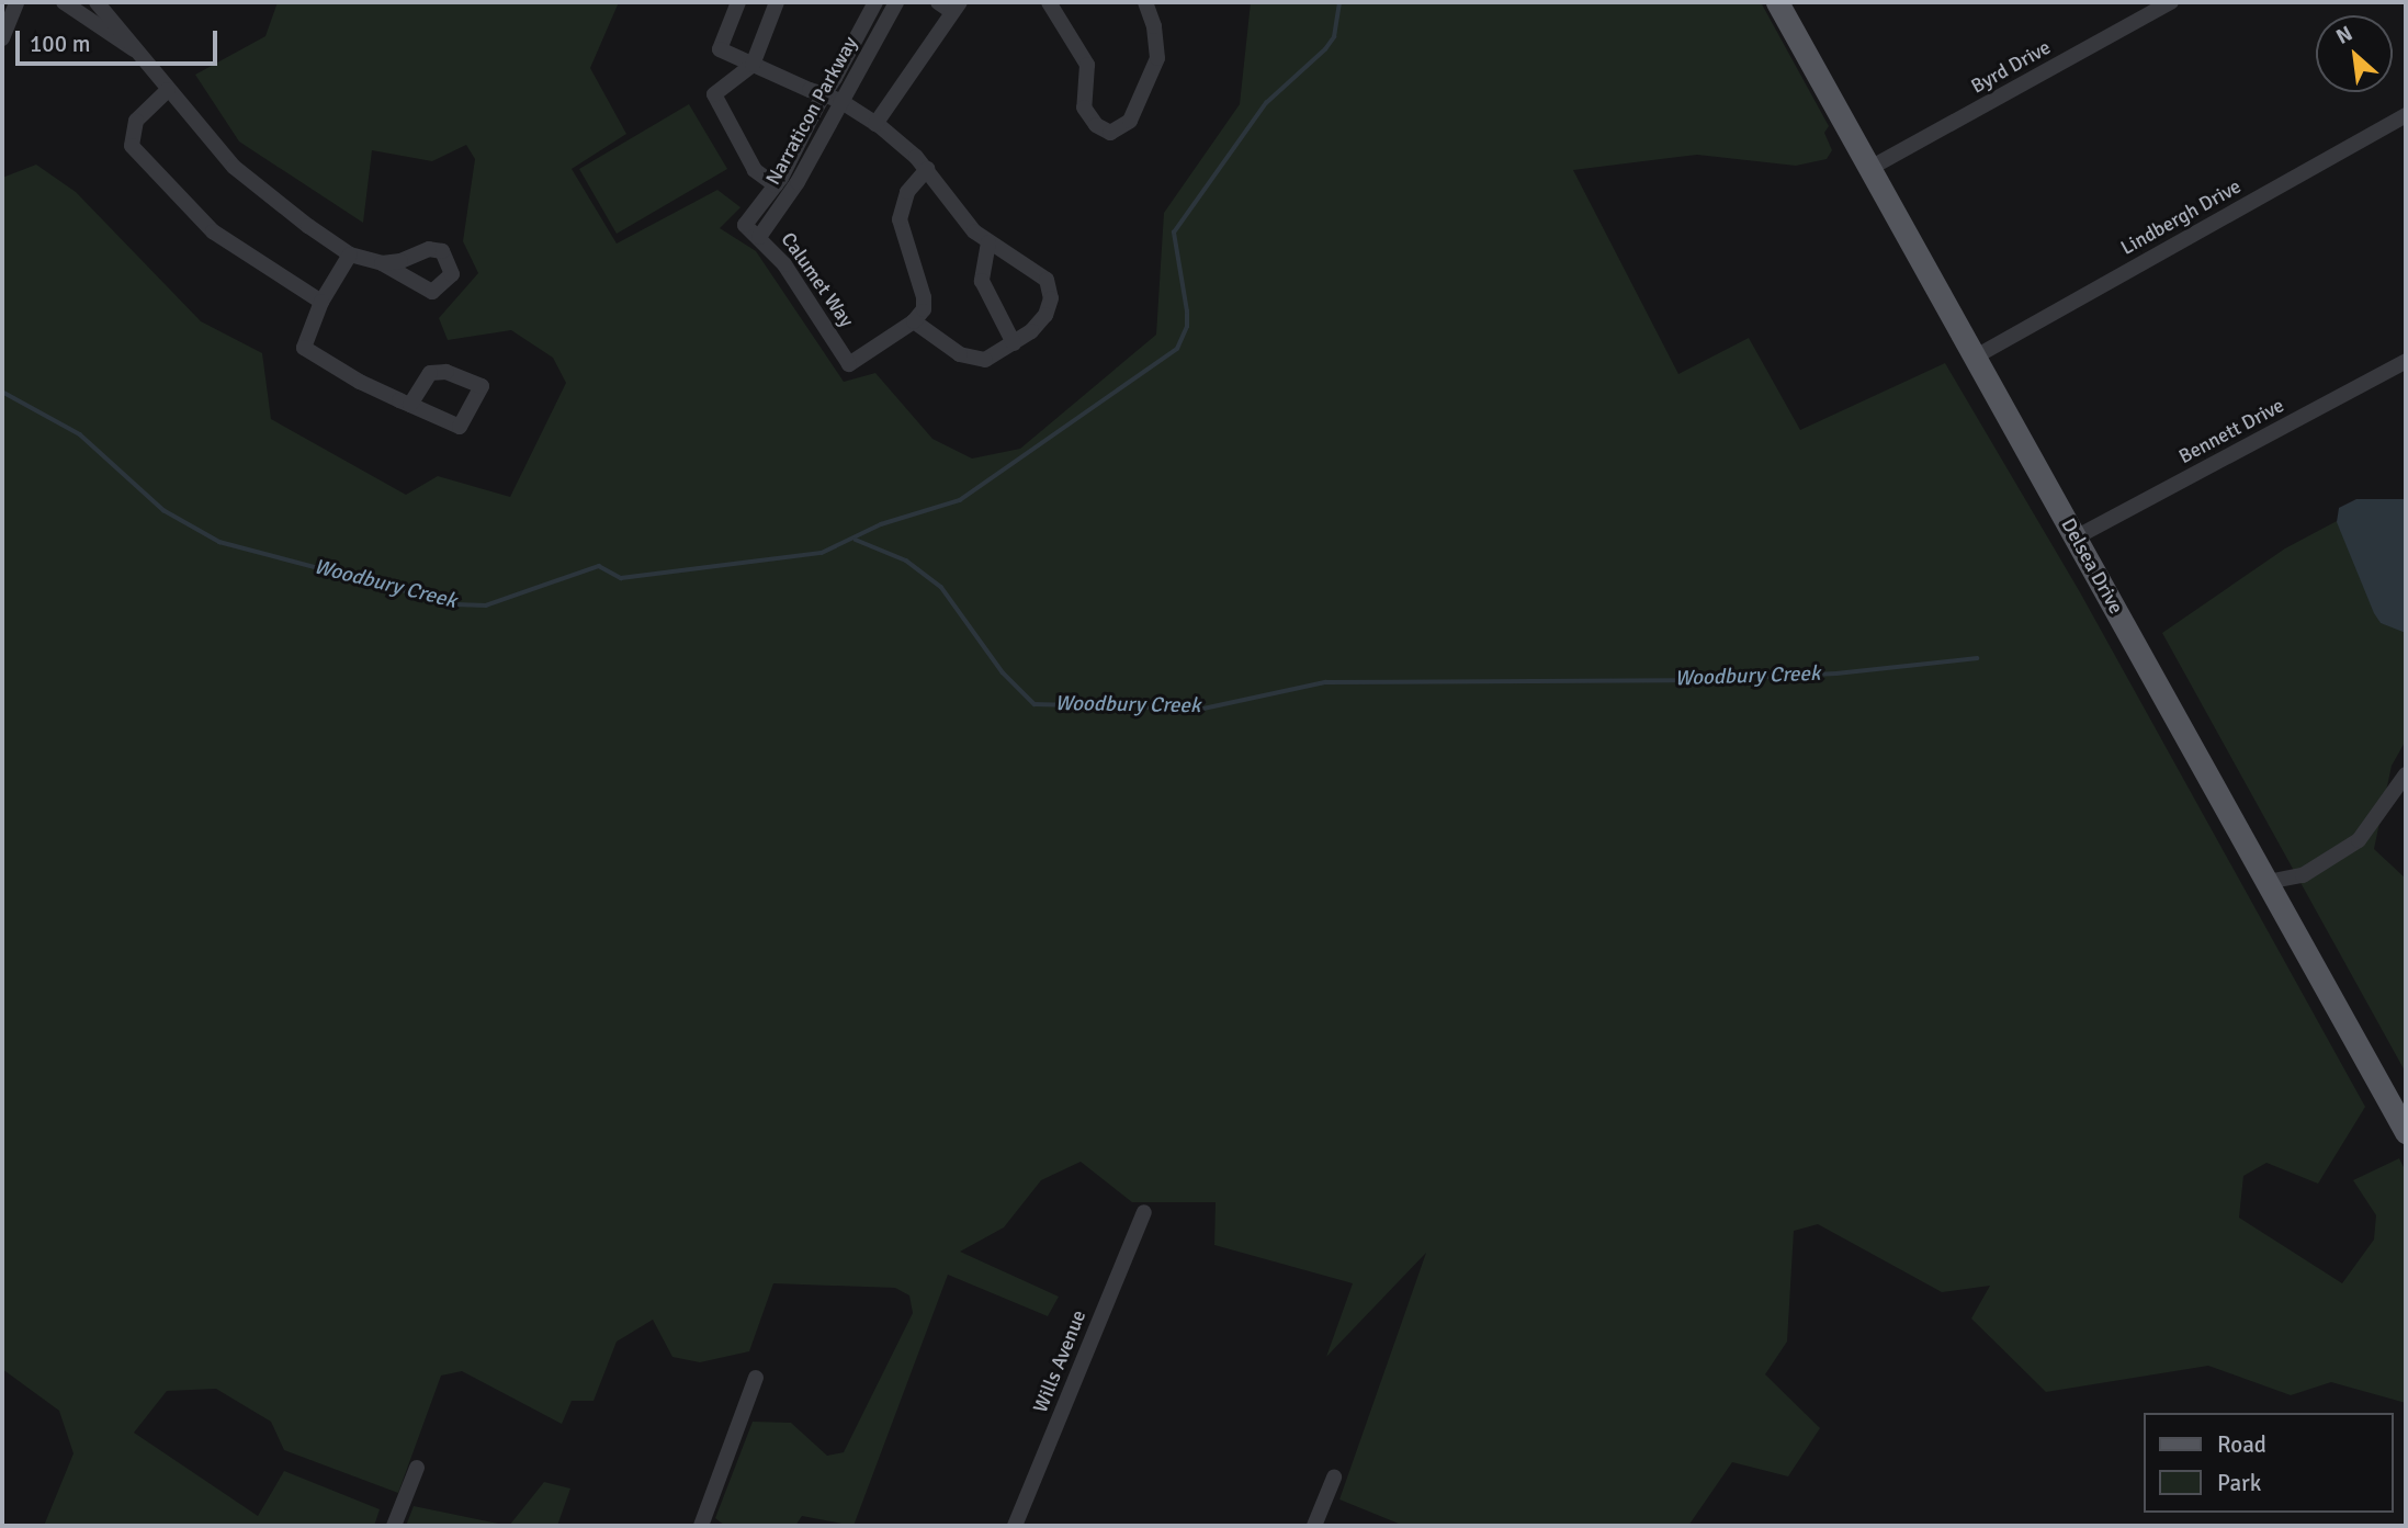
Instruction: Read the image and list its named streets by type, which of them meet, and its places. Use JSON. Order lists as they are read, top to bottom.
{
  "streets": {
    "main road": ["Delsea Drive"],
    "street": [
      "Byrd Drive",
      "Narraticon Parkway",
      "Lindbergh Drive",
      "Calumet Way",
      "Bennett Drive",
      "Wills Avenue"
    ]
  },
  "crossings": [
    ["Byrd Drive", "Delsea Drive"],
    ["Narraticon Parkway", "Calumet Way"],
    ["Lindbergh Drive", "Delsea Drive"],
    ["Bennett Drive", "Delsea Drive"]
  ],
  "water": ["Woodbury Creek"],
  "legend": ["Road", "Park"],
  "scale_bar": "100 m",
  "north": "top left"
}
